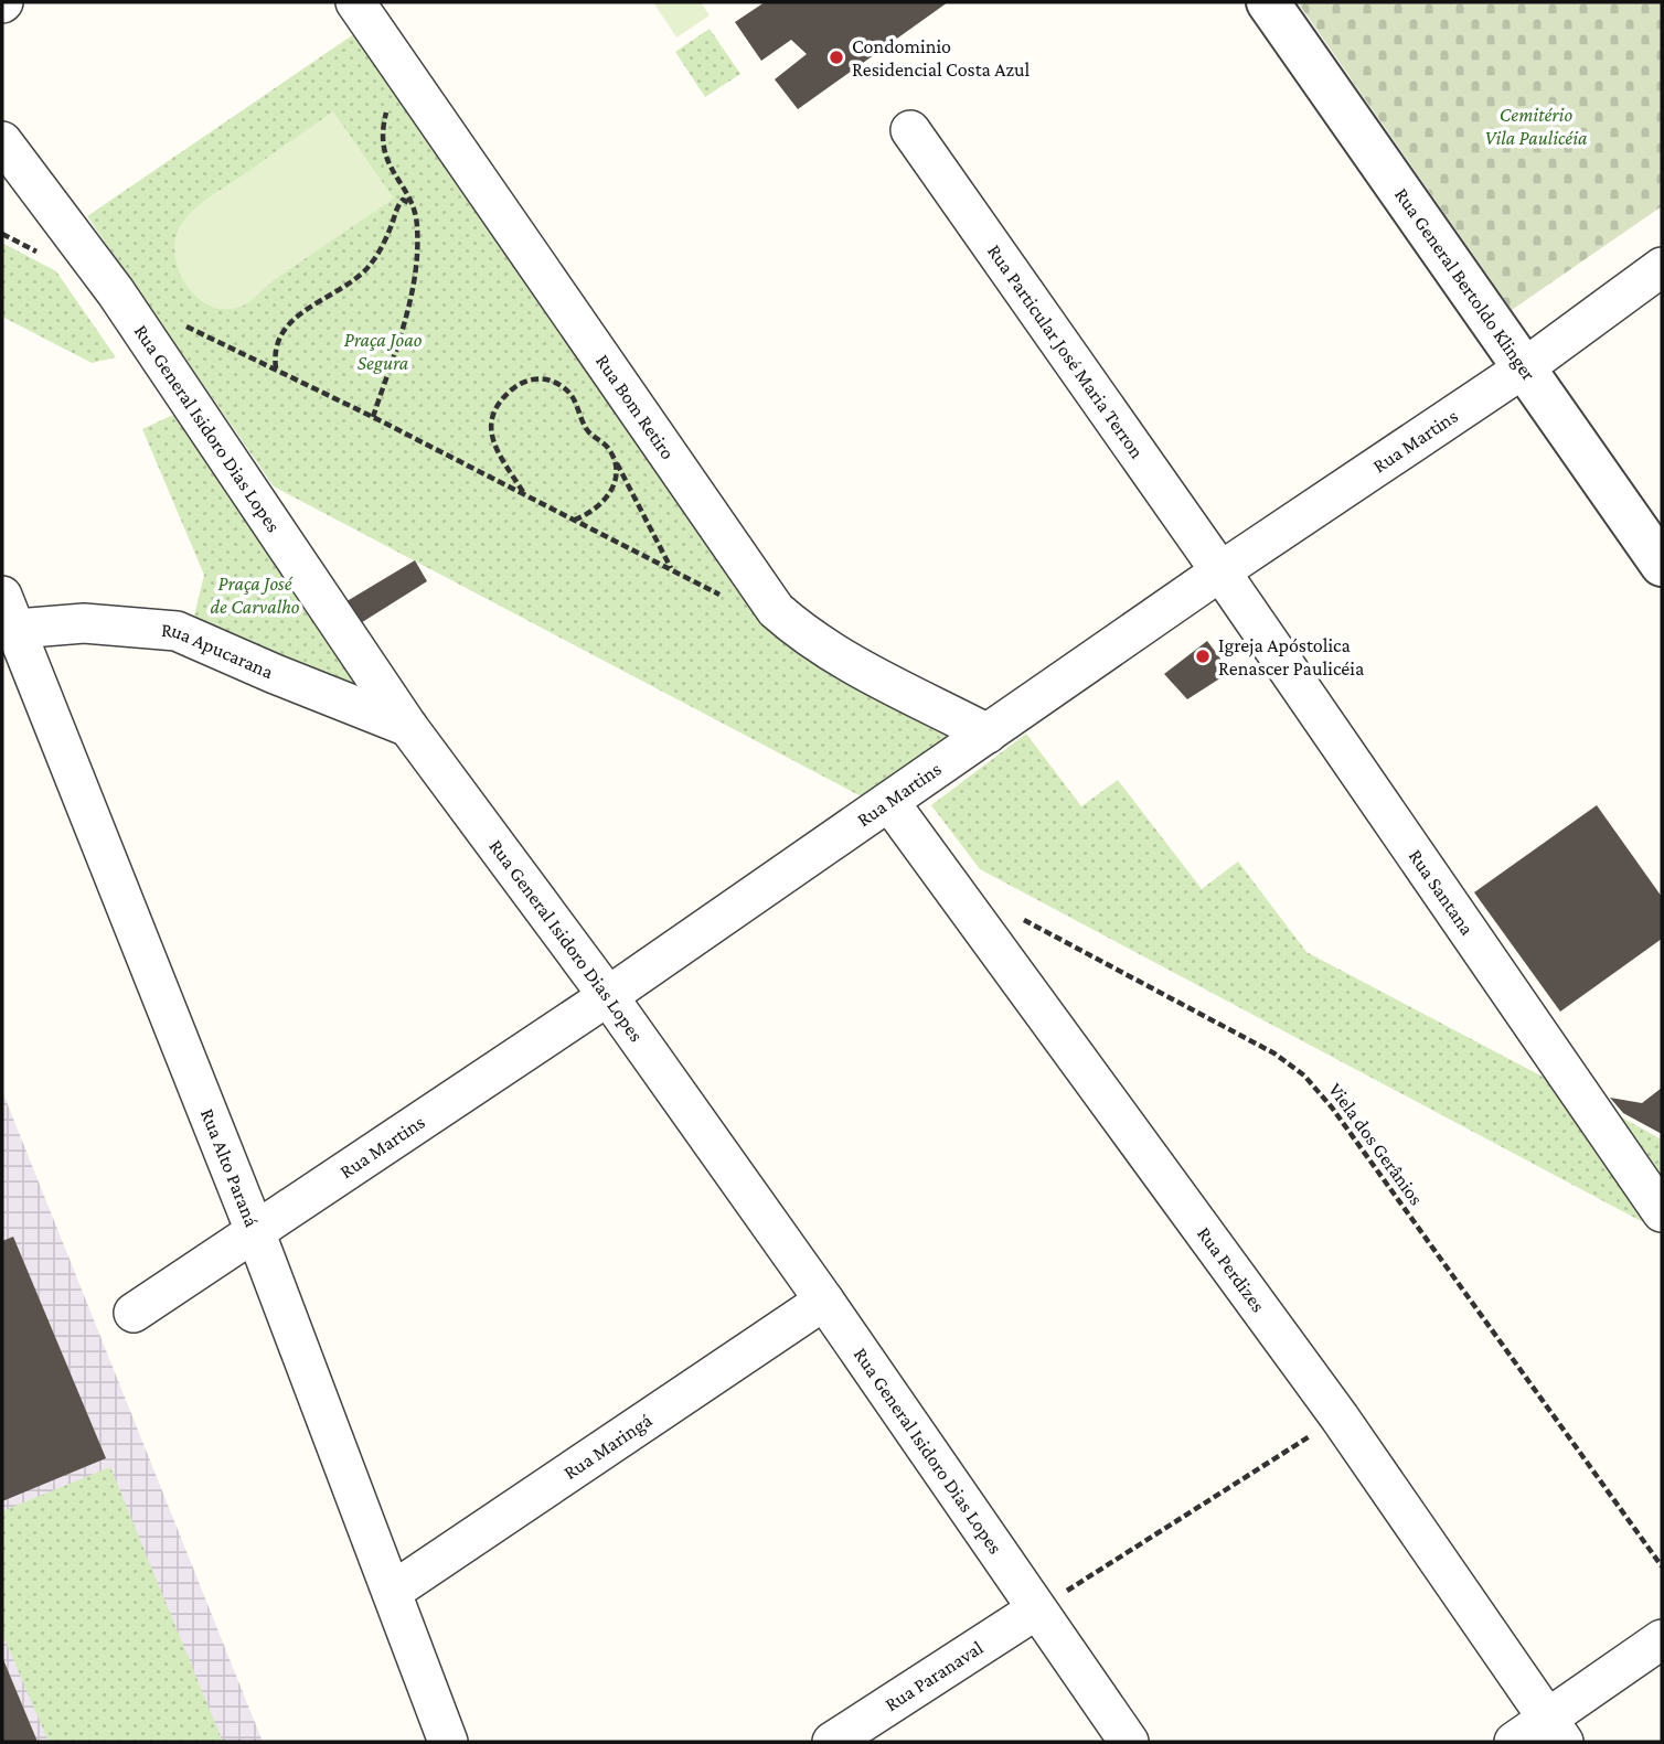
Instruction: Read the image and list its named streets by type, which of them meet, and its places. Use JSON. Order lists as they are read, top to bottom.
{
  "streets": {
    "street": [
      "Rua General Bertoldo Klinger",
      "Rua Particular José Maria Terron",
      "Rua Bom Retiro",
      "Rua General Isidoro Dias Lopes",
      "Rua Martins",
      "Rua Apucarana",
      "Rua Santana",
      "Rua Alto Paraná",
      "Rua Perdizes",
      "Rua Maringá",
      "Rua Paranaval"
    ],
    "path": ["Viela dos Gerânios"]
  },
  "crossings": [
    ["Rua General Bertoldo Klinger", "Rua Martins"],
    ["Rua Particular José Maria Terron", "Rua Martins"],
    ["Rua Particular José Maria Terron", "Rua Santana"],
    ["Rua Bom Retiro", "Rua Martins"],
    ["Rua General Isidoro Dias Lopes", "Rua Martins"],
    ["Rua General Isidoro Dias Lopes", "Rua Apucarana"],
    ["Rua General Isidoro Dias Lopes", "Rua Maringá"],
    ["Rua General Isidoro Dias Lopes", "Rua Paranaval"],
    ["Rua Martins", "Rua Santana"],
    ["Rua Martins", "Rua Alto Paraná"],
    ["Rua Martins", "Rua Perdizes"],
    ["Rua Apucarana", "Rua Alto Paraná"],
    ["Rua Alto Paraná", "Rua Maringá"]
  ],
  "parks": ["Cemitério Vila Paulicéia", "Praça Joao Segura", "Praça José de Carvalho"],
  "places": ["Condominio Residencial Costa Azul", "Igreja Apóstolica Renascer Paulicéia"]
}
